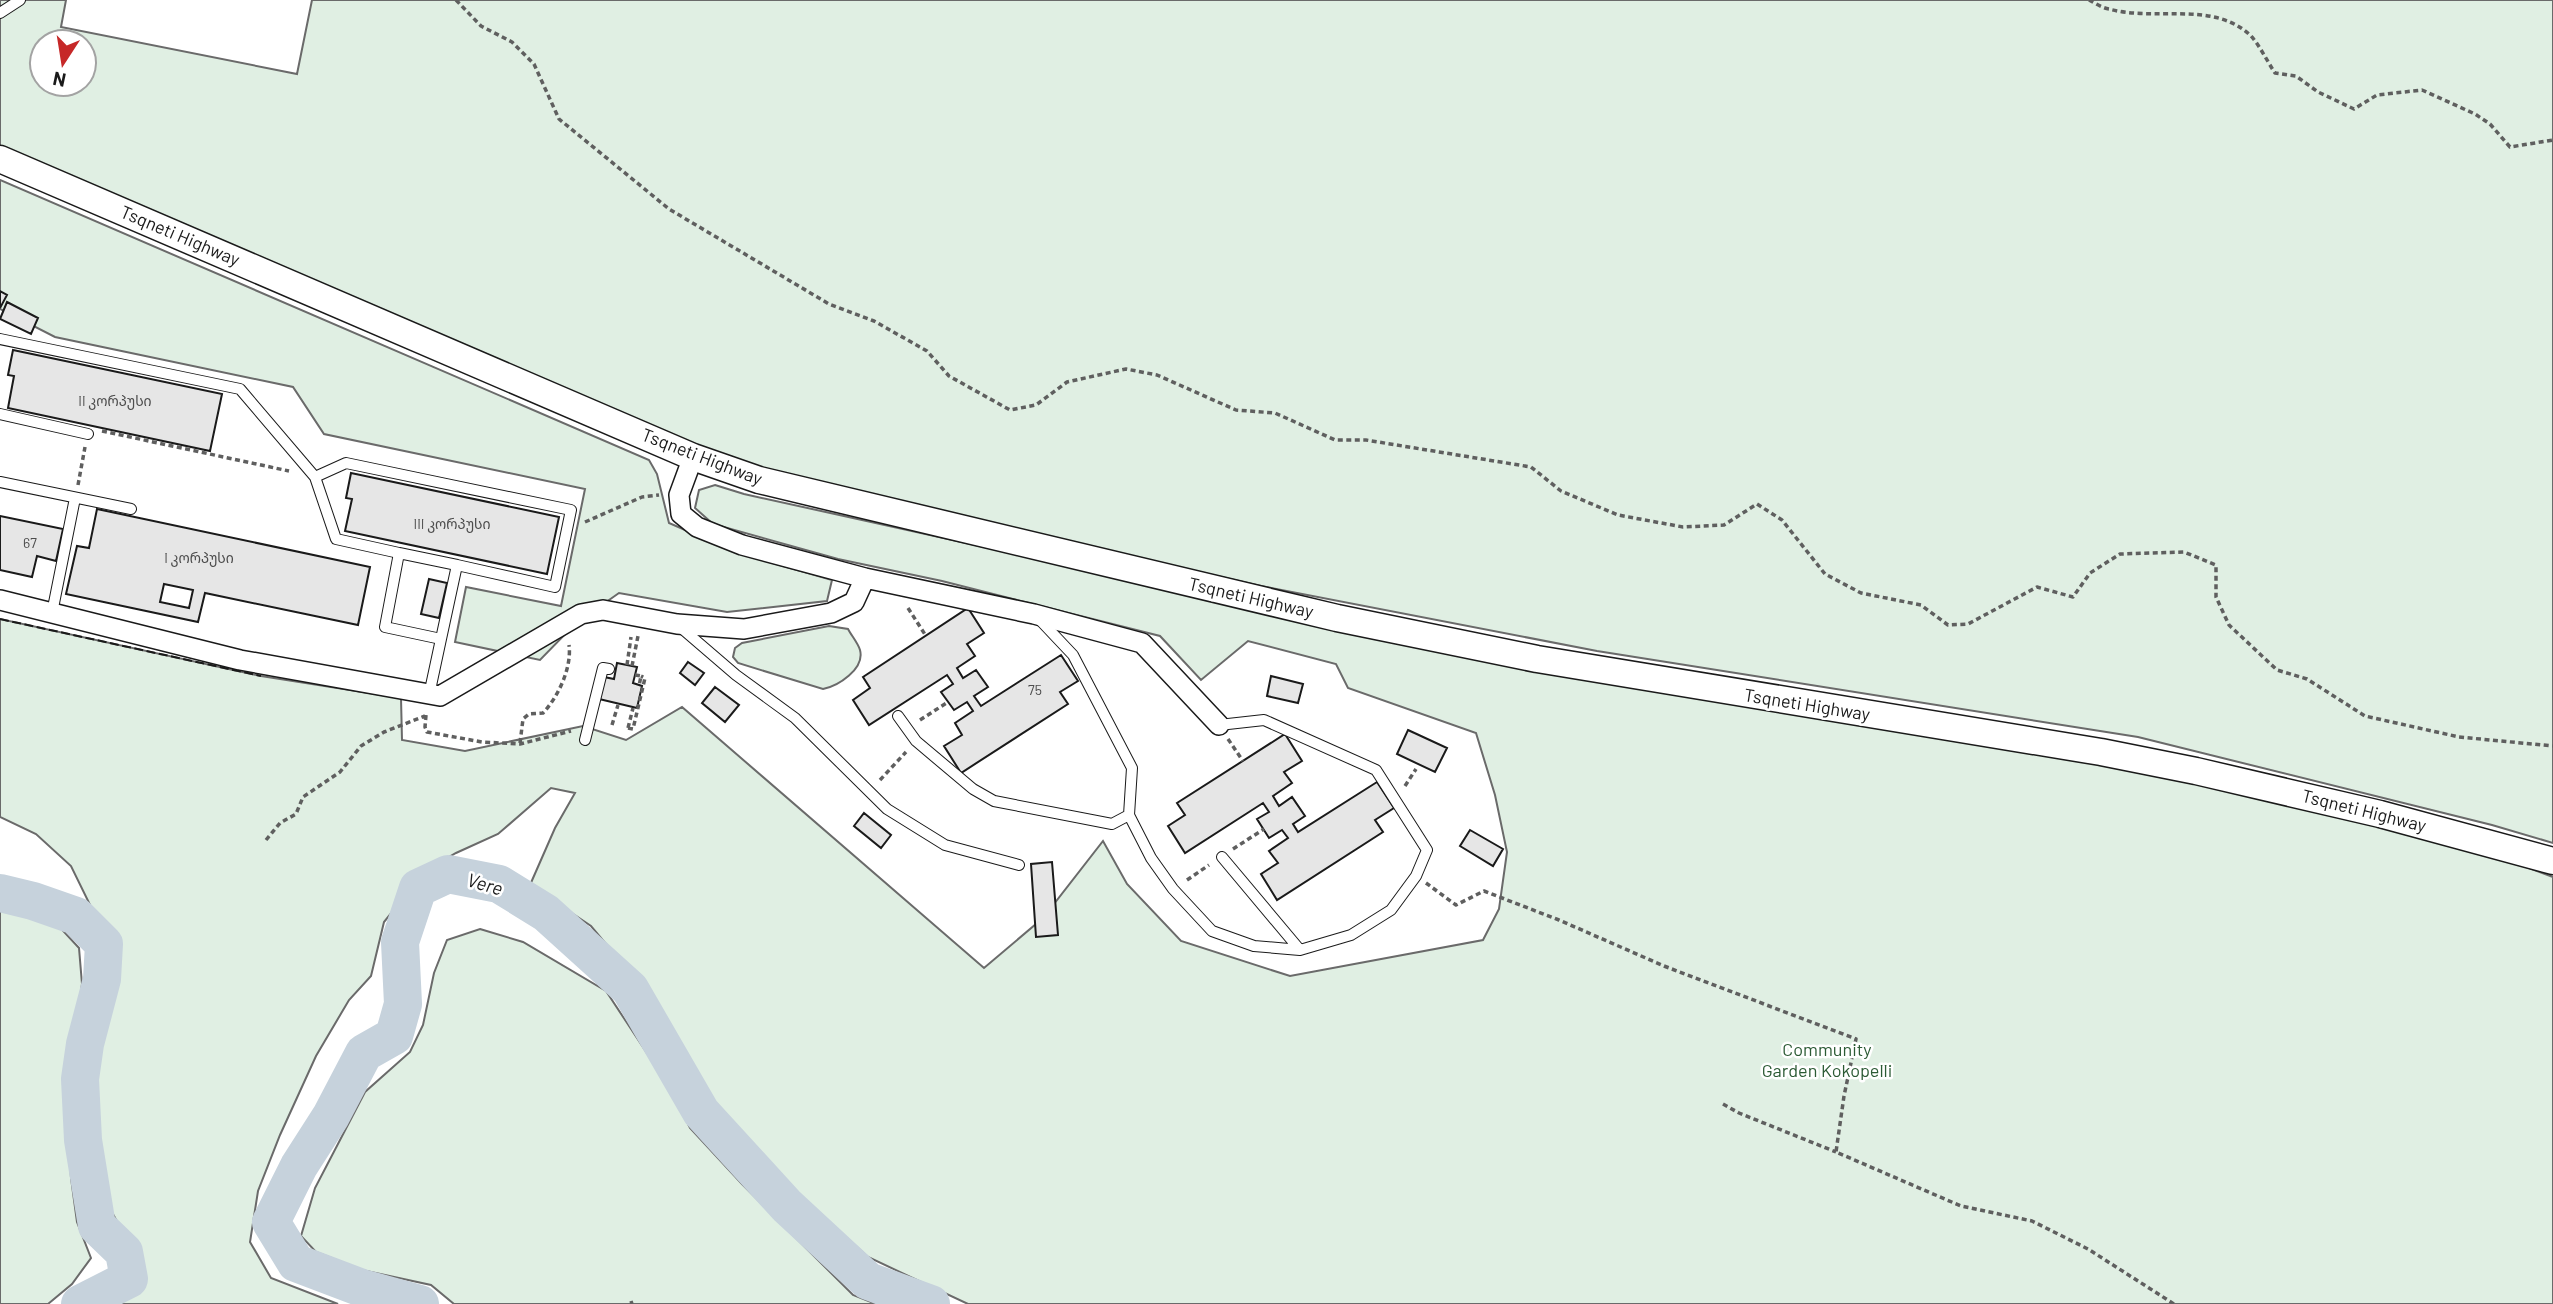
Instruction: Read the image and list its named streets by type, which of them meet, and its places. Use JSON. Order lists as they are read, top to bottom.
{
  "streets": {
    "main road": ["Tsqneti Highway"]
  },
  "water": ["Vere"],
  "parks": ["Community Garden Kokopelli"],
  "house_numbers": [
    "II კორპუსი",
    "III კორპუსი",
    "67",
    "I კორპუსი",
    "75"
  ],
  "north": "bottom"
}
